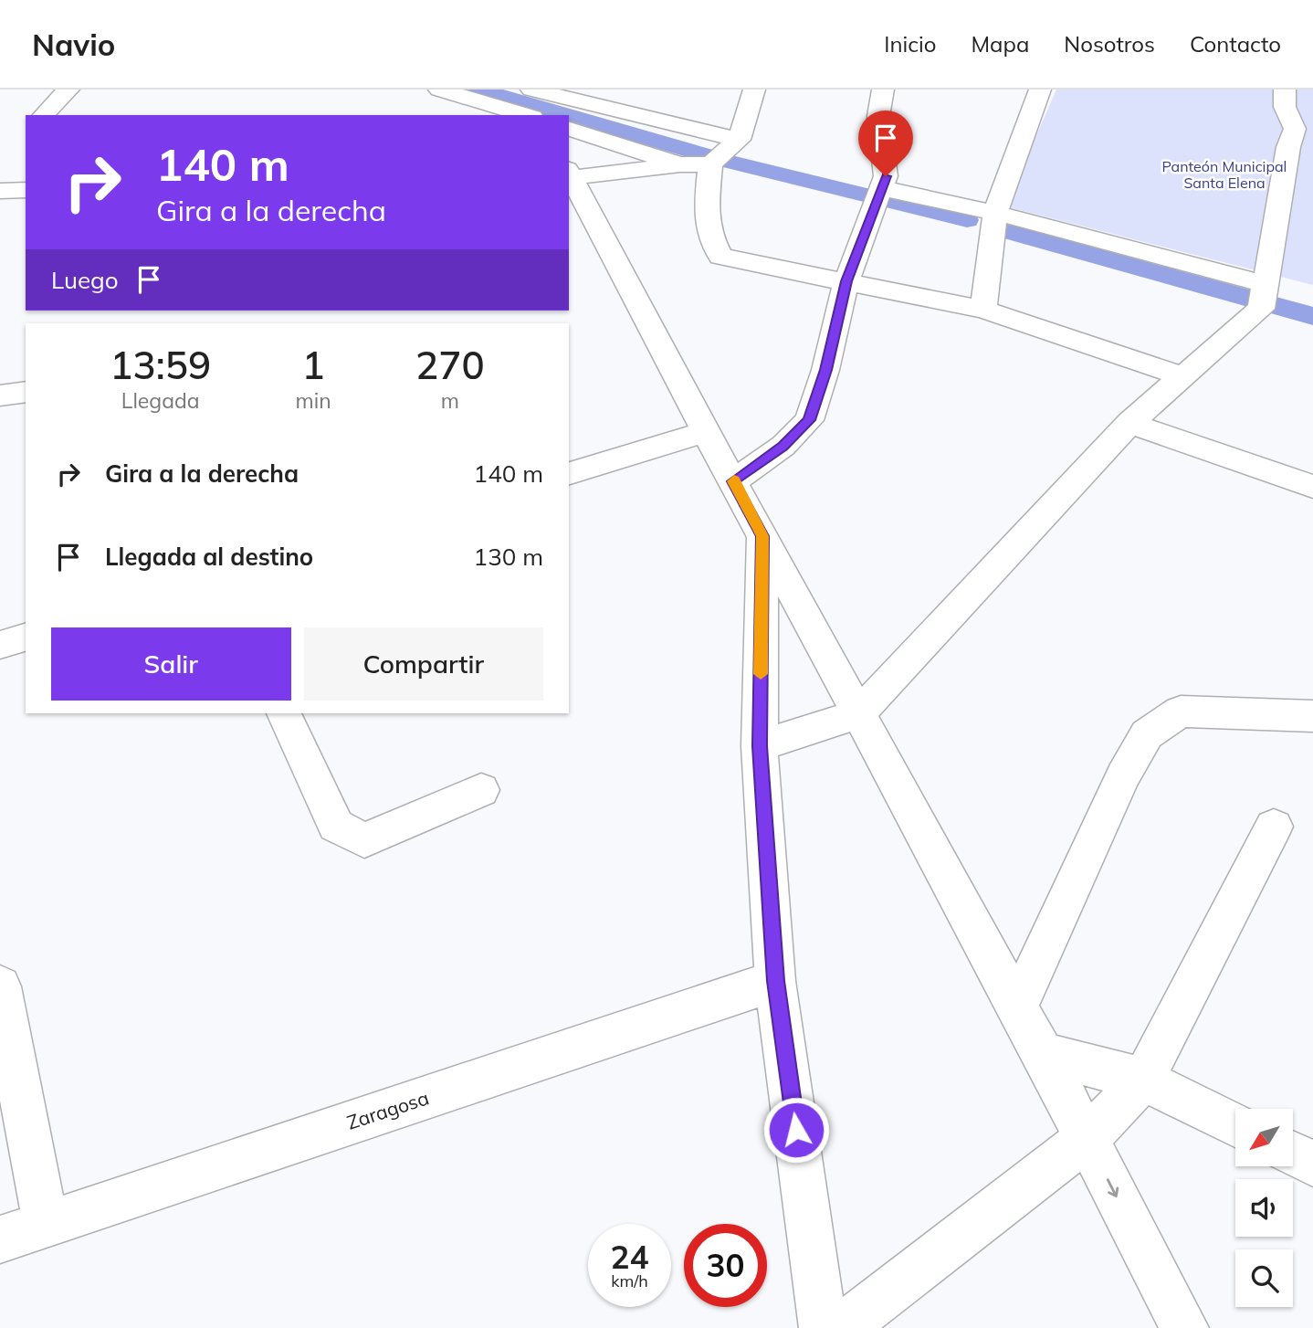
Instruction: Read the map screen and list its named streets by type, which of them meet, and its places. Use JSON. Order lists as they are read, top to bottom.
{
  "streets": {
    "street": ["Zaragosa"]
  },
  "parks": ["Panteón Municipal Santa Elena"],
  "north": "bottom left",
  "page": {
    "header": "Navio",
    "nav": [
      "Inicio",
      "Mapa",
      "Nosotros",
      "Contacto"
    ],
    "turn": ["140 m", "Gira a la derecha"],
    "then": "Luego",
    "eta": [
      "13:59",
      "Llegada",
      "1",
      "min",
      "270",
      "m"
    ],
    "list": [
      {
        "name": "Gira a la derecha",
        "value": "140 m"
      },
      {
        "name": "Llegada al destino",
        "value": "130 m"
      }
    ],
    "buttons": ["Salir", "Compartir"],
    "speed": "24 km/h",
    "limit": "30"
  }
}
